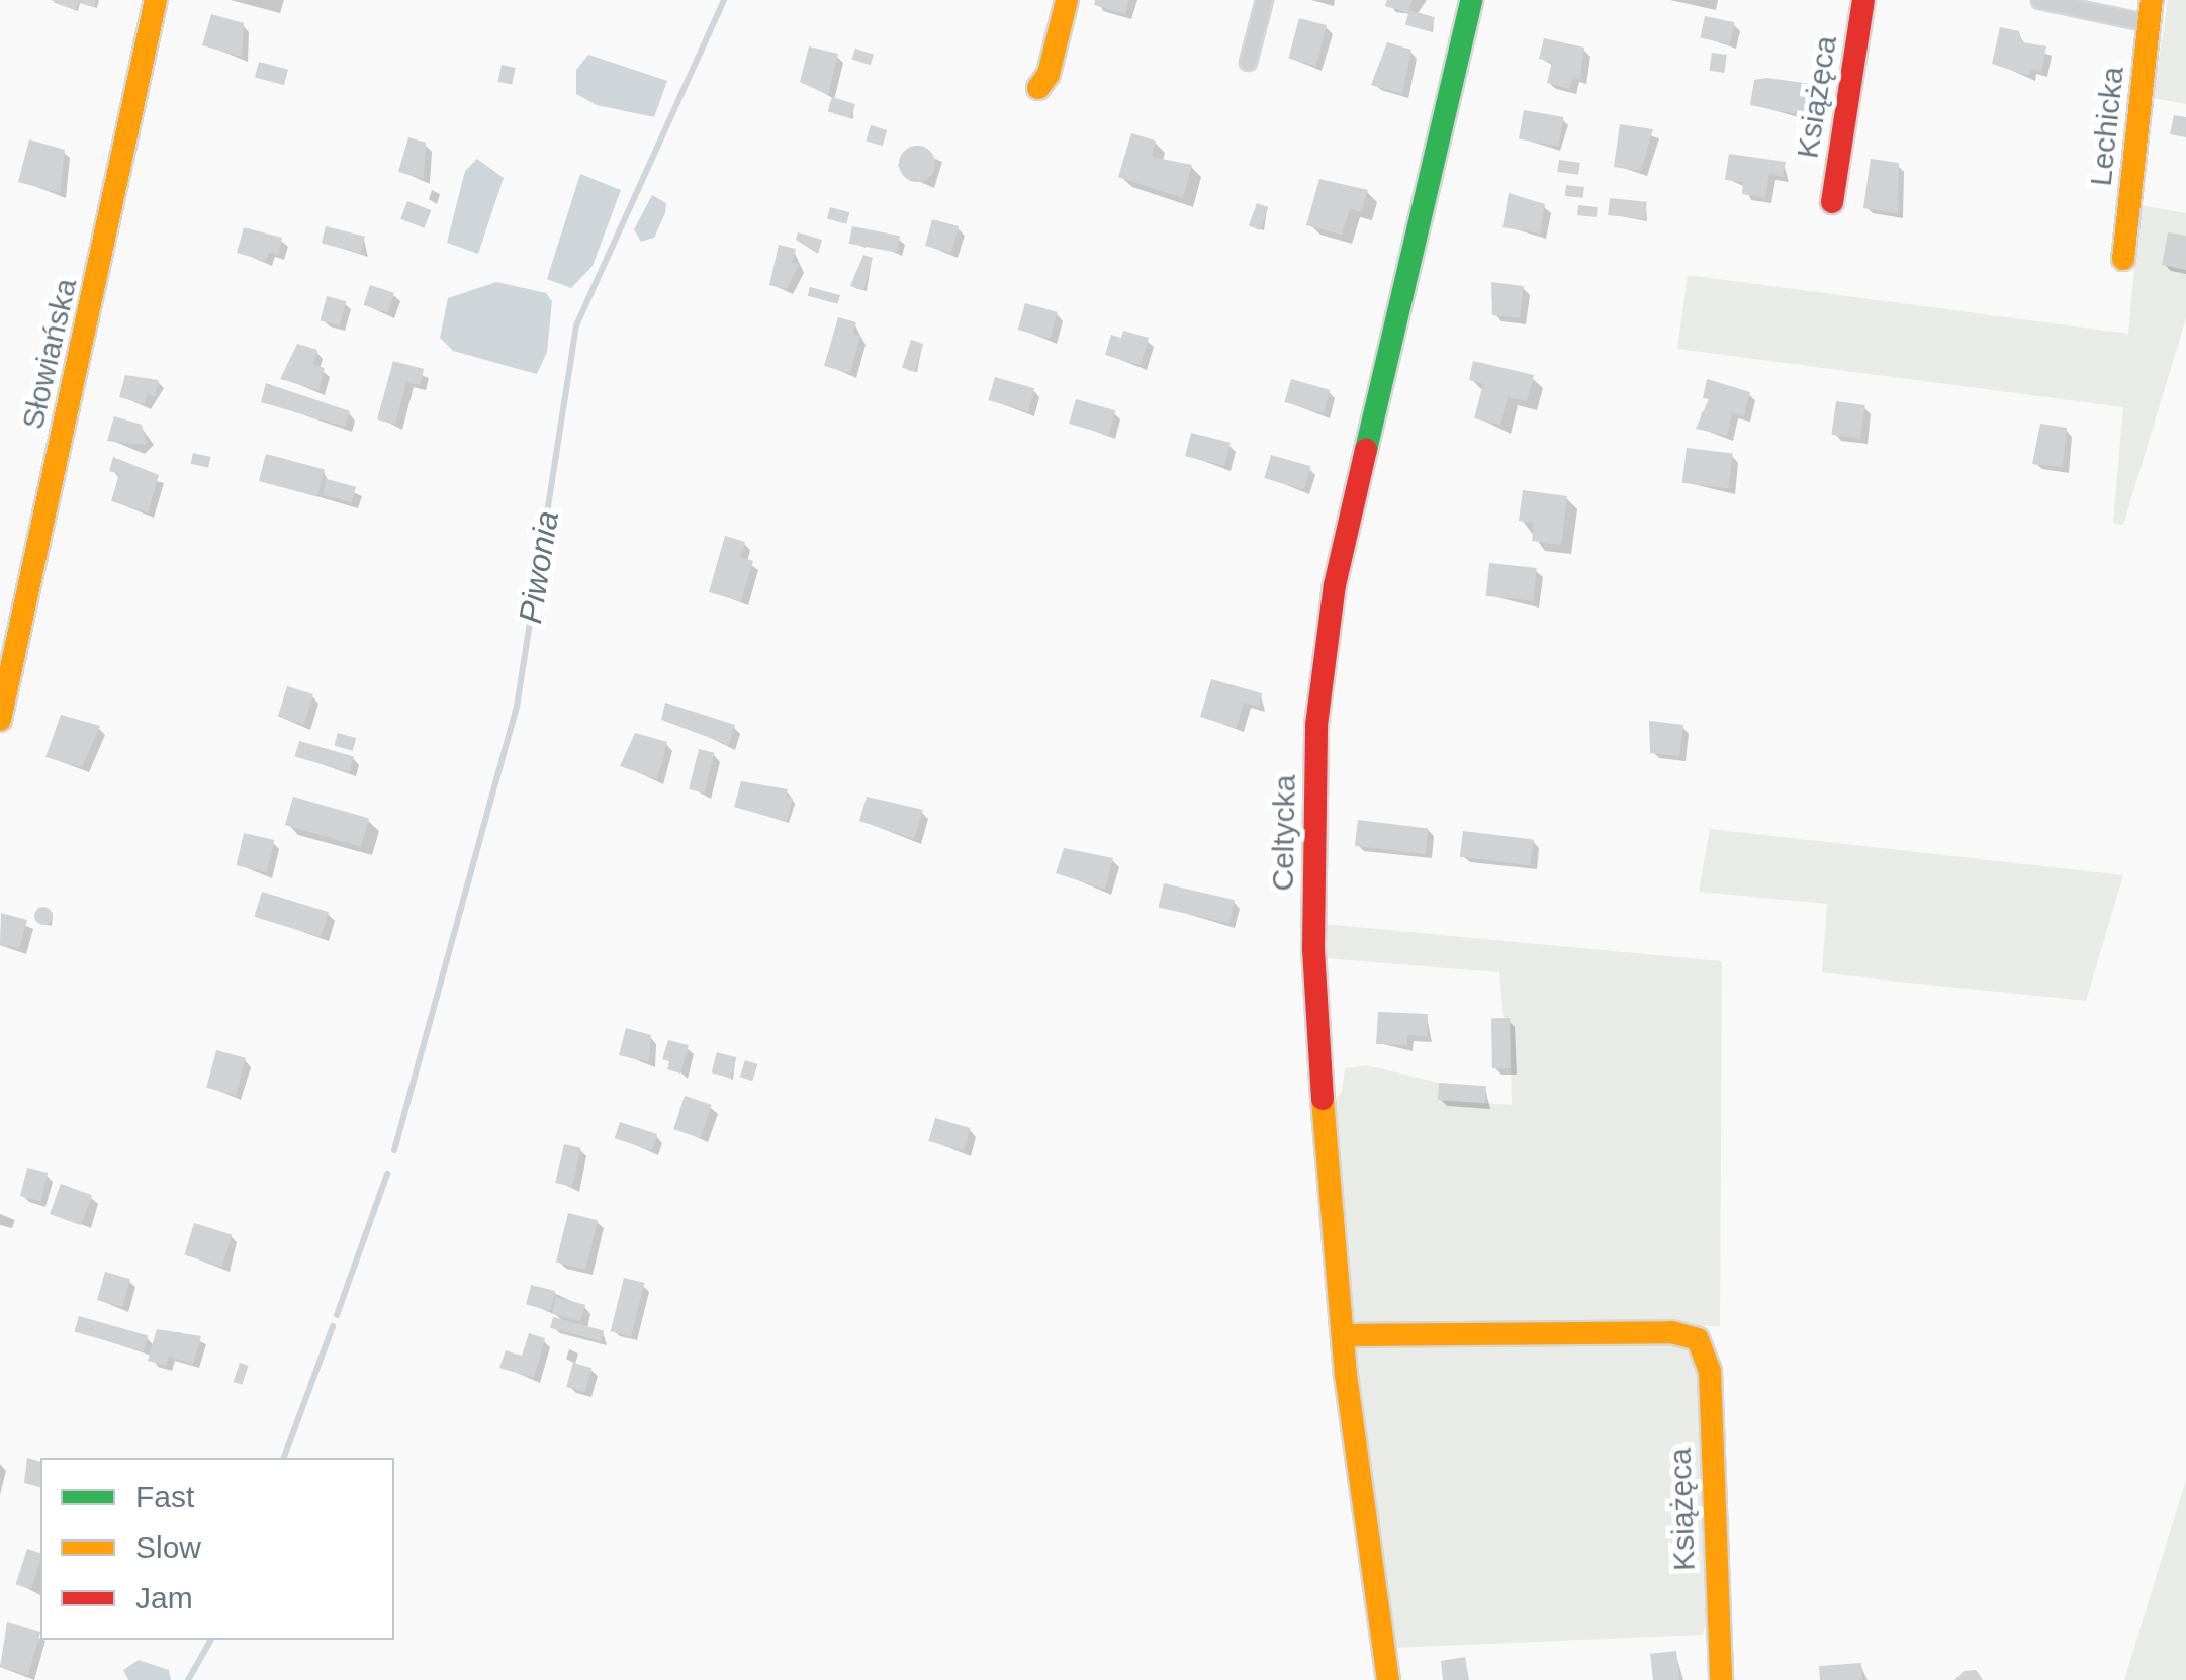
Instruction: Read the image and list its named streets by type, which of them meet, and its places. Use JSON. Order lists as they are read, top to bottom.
{
  "streets": {
    "street": [
      "Książęca",
      "Lechicka",
      "Słowiańska",
      "Celtycka"
    ]
  },
  "crossings": [
    ["Książęca", "Celtycka"]
  ],
  "water": ["Piwonia"],
  "legend": ["Fast", "Slow", "Jam"]
}
